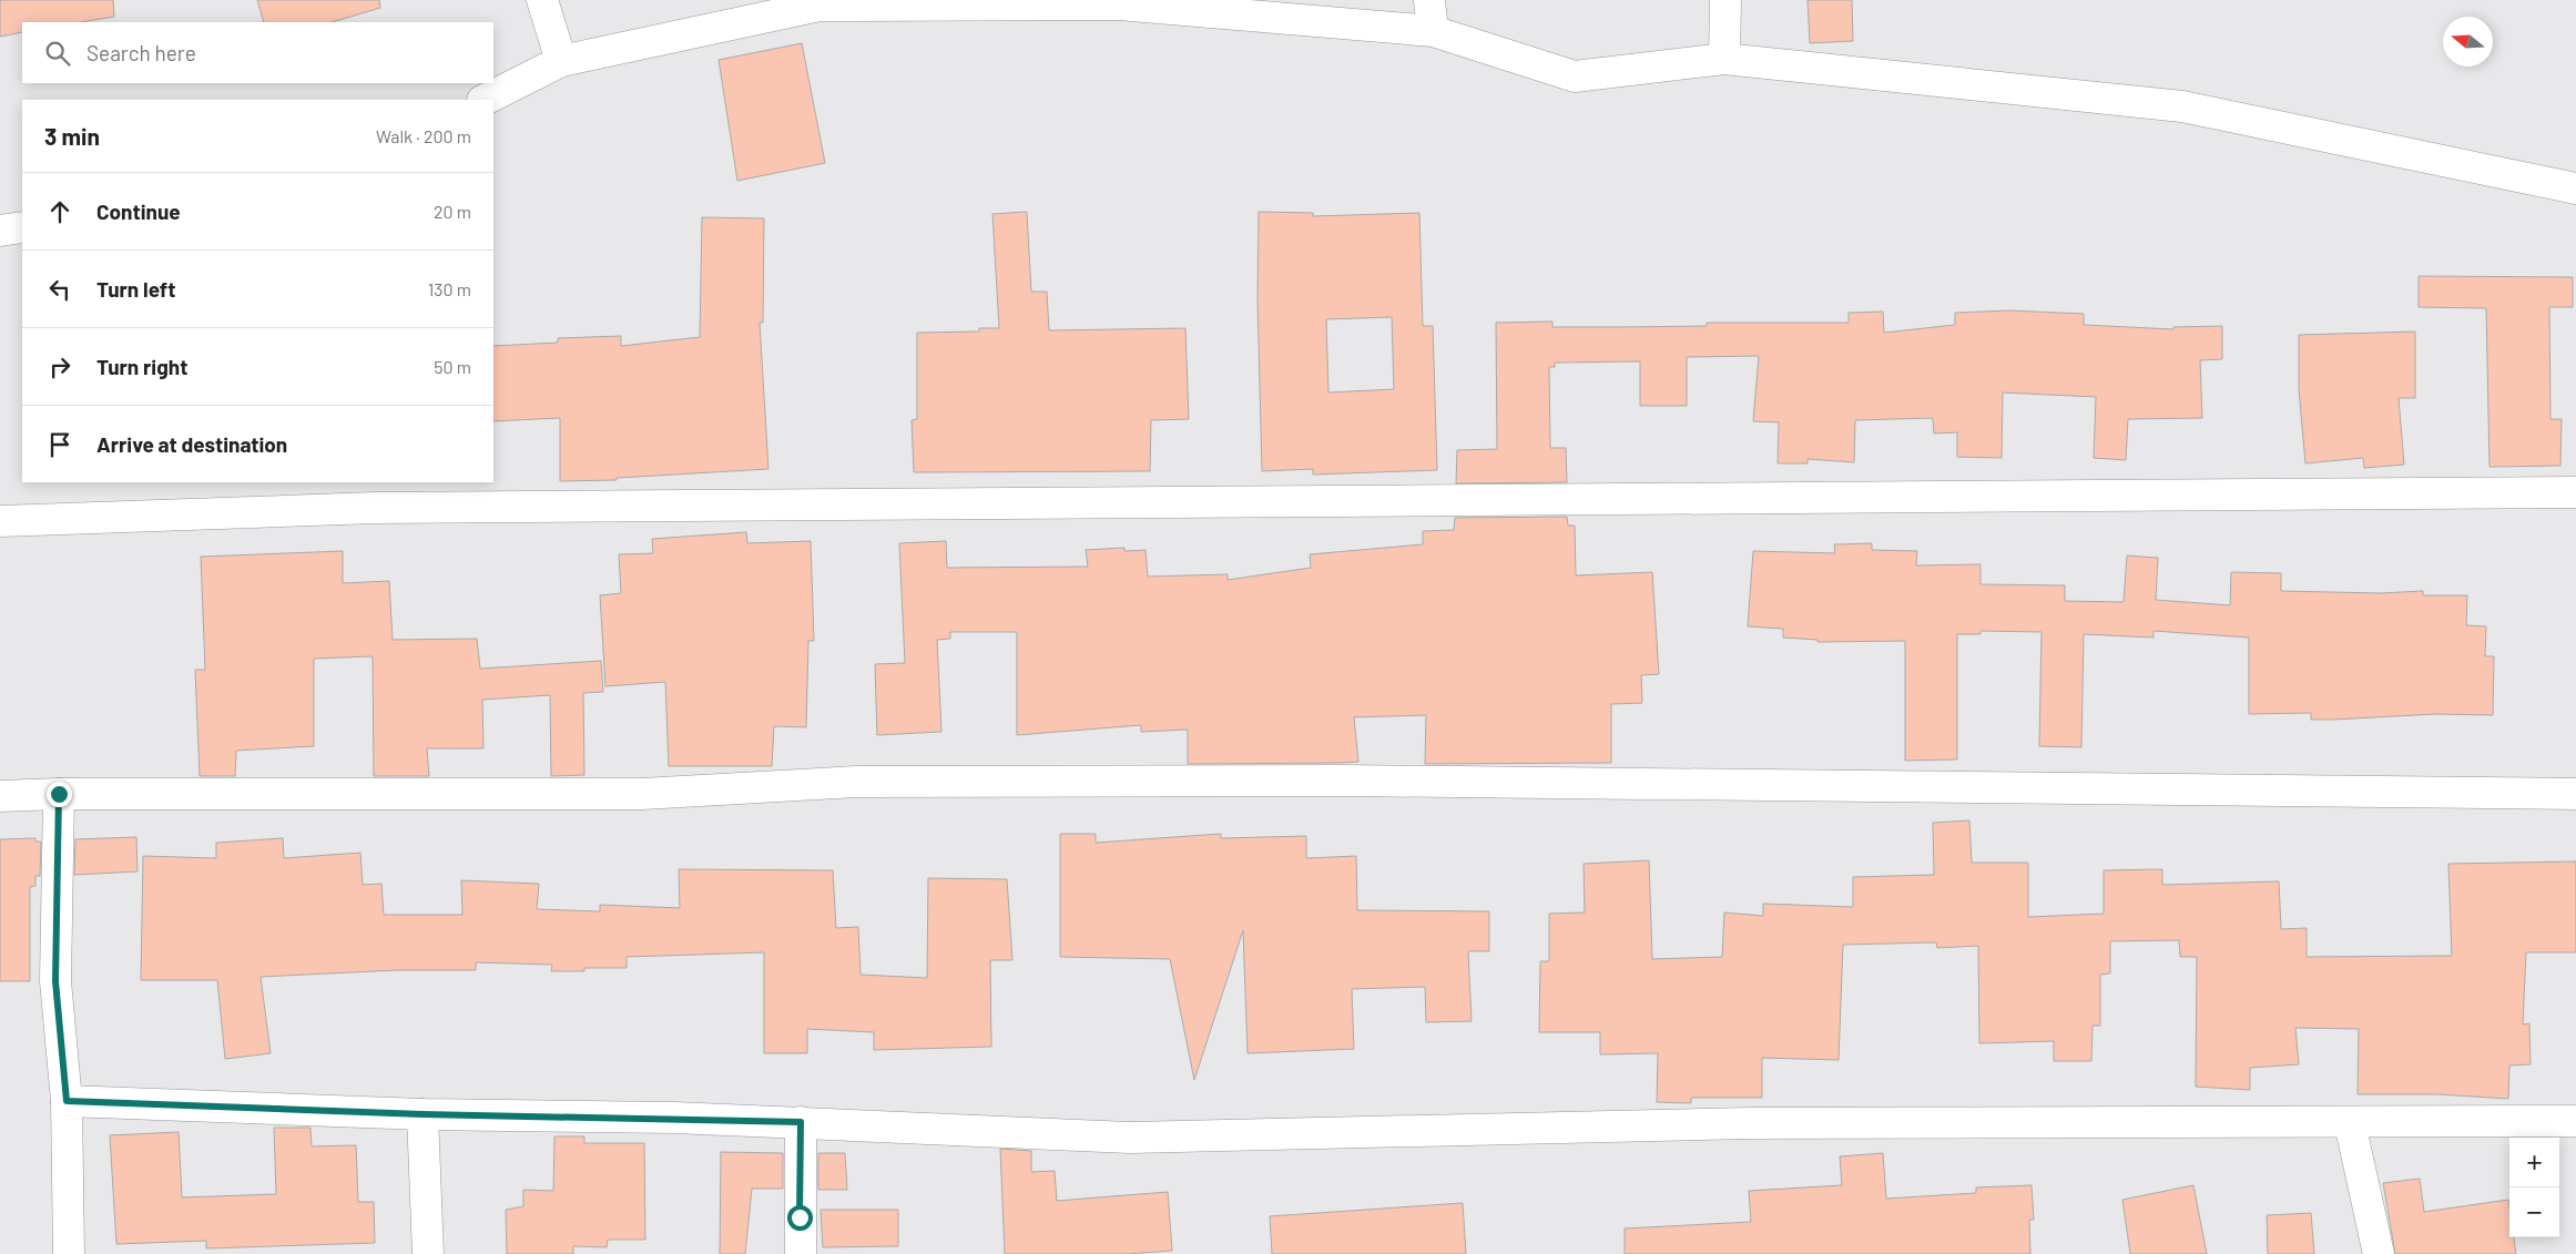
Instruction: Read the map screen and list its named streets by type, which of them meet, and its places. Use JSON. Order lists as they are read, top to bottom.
{
  "north": "left",
  "page": {
    "search": "Search here",
    "heading": ["3 min", "Walk · 200 m"],
    "list": [
      ["Continue", "20 m"],
      ["Turn left", "130 m"],
      ["Turn right", "50 m"],
      "Arrive at destination"
    ],
    "map_buttons": ["+", "−"]
  }
}
